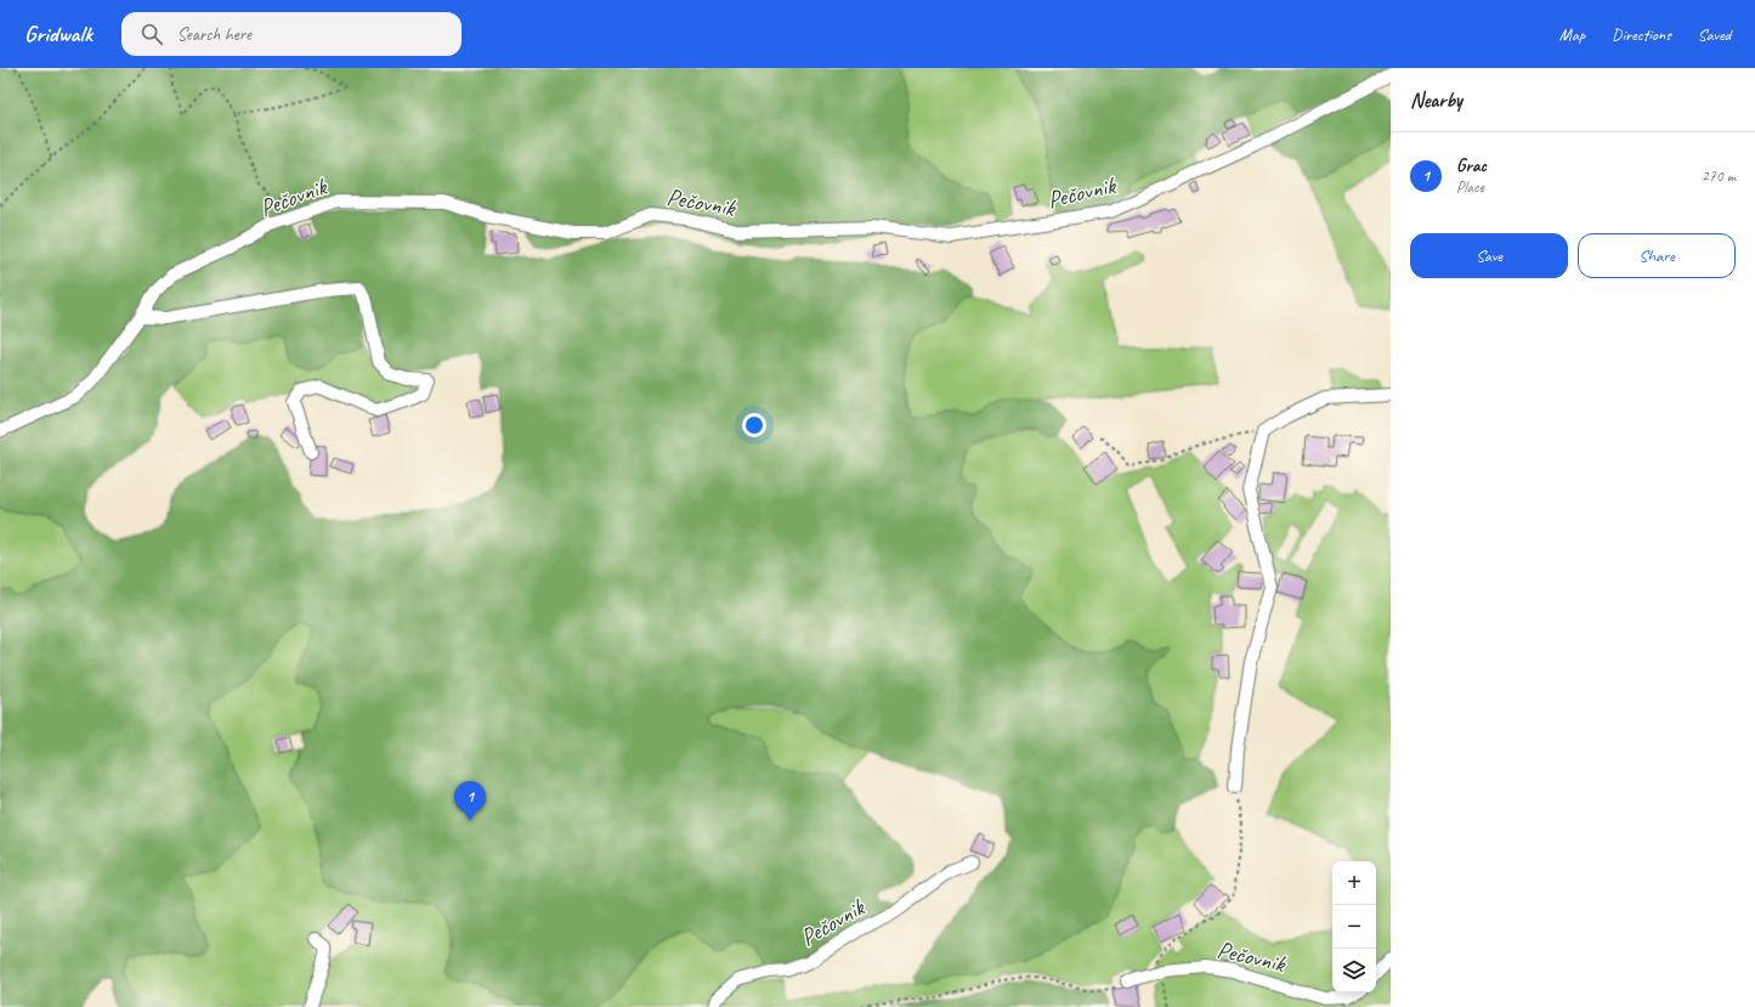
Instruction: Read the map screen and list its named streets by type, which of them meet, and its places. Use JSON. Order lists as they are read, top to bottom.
{
  "streets": {
    "street": ["Pečovnik"]
  },
  "page": {
    "header": "Gridwalk",
    "search": "Search here",
    "nav": ["Map", "Directions", "Saved"],
    "heading": "Nearby",
    "list": [
      {
        "mark": "1",
        "name": "Grac",
        "note": "Place",
        "value": "270 m"
      }
    ],
    "buttons": ["Save", "Share"],
    "pins": "1",
    "map_buttons": ["+", "−"]
  }
}
